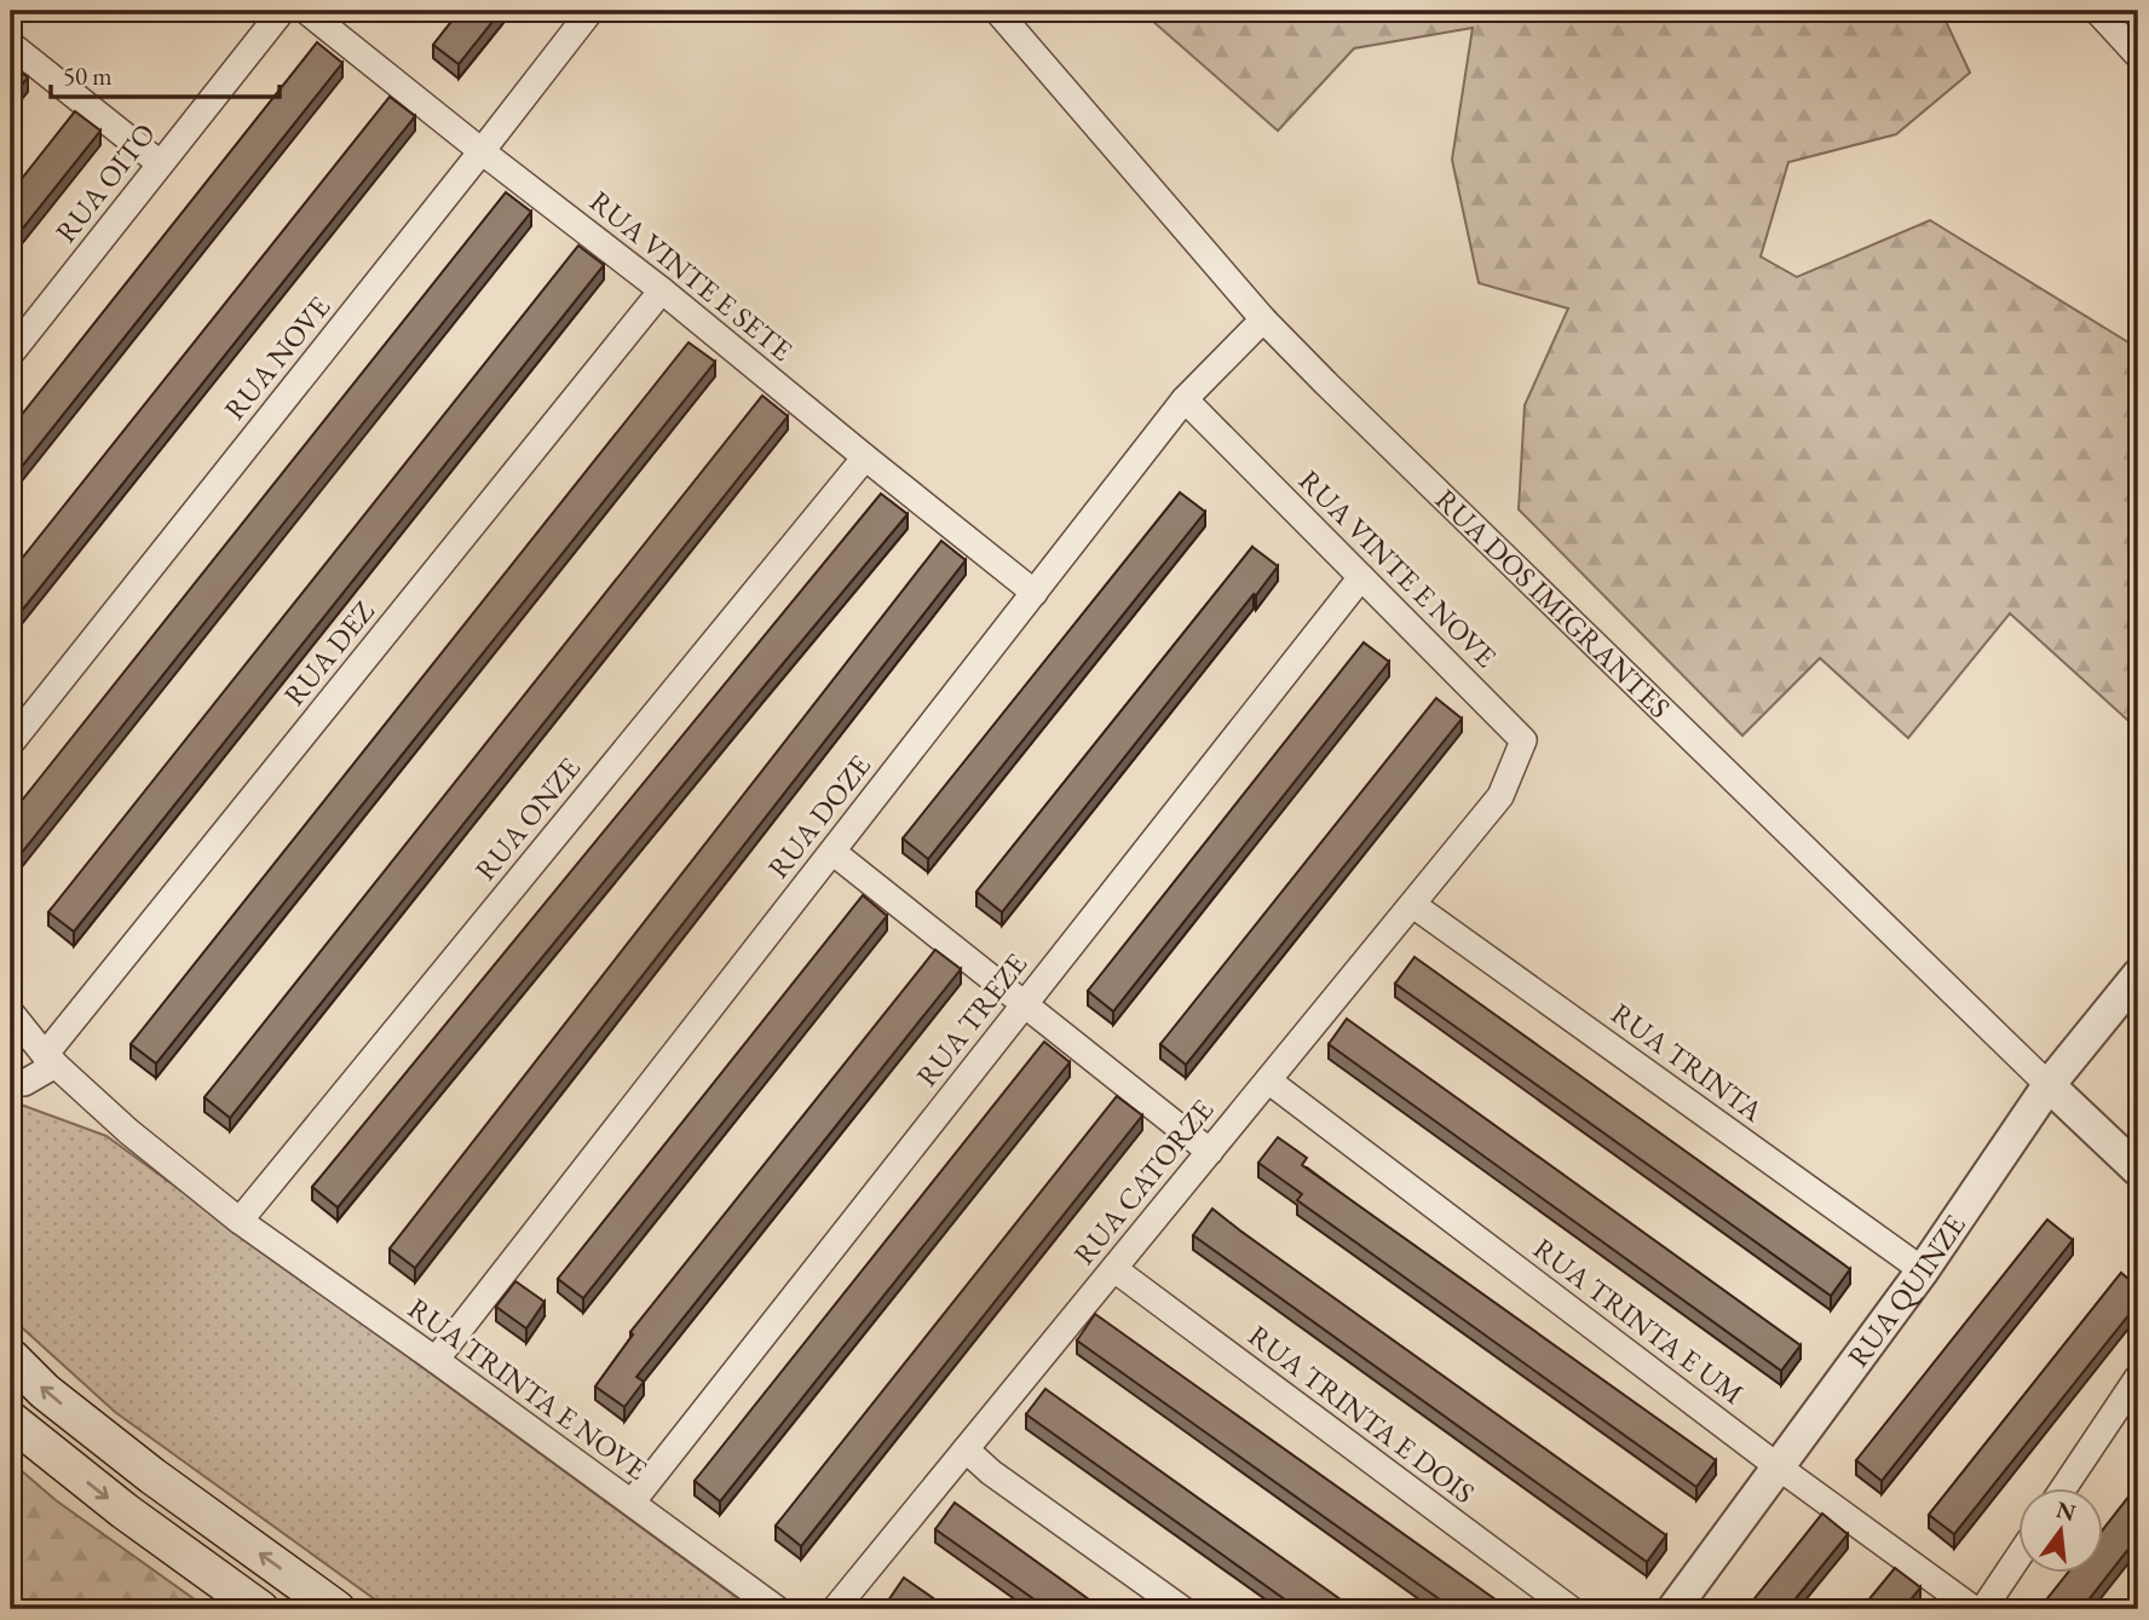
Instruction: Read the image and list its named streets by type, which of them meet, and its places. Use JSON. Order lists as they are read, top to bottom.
{
  "streets": {
    "street": [
      "RUA OITO",
      "RUA VINTE E SETE",
      "RUA NOVE",
      "RUA VINTE E NOVE",
      "RUA DOS IMIGRANTES",
      "RUA DEZ",
      "RUA DOZE",
      "RUA ONZE",
      "RUA TREZE",
      "RUA TRINTA",
      "RUA CATORZE",
      "RUA QUINZE",
      "RUA TRINTA E UM",
      "RUA TRINTA E NOVE",
      "RUA TRINTA E DOIS"
    ]
  },
  "crossings": [
    ["RUA VINTE E SETE", "RUA NOVE"],
    ["RUA VINTE E SETE", "RUA DEZ"],
    ["RUA VINTE E SETE", "RUA DOZE"],
    ["RUA VINTE E SETE", "RUA ONZE"],
    ["RUA VINTE E NOVE", "RUA DOZE"],
    ["RUA VINTE E NOVE", "RUA TREZE"],
    ["RUA VINTE E NOVE", "RUA CATORZE"],
    ["RUA DOS IMIGRANTES", "RUA DOZE"],
    ["RUA DOS IMIGRANTES", "RUA QUINZE"],
    ["RUA DEZ", "RUA TRINTA E NOVE"],
    ["RUA DOZE", "RUA TRINTA E NOVE"],
    ["RUA ONZE", "RUA TRINTA E NOVE"],
    ["RUA TREZE", "RUA TRINTA E NOVE"],
    ["RUA TRINTA", "RUA CATORZE"],
    ["RUA TRINTA", "RUA QUINZE"],
    ["RUA CATORZE", "RUA TRINTA E UM"],
    ["RUA CATORZE", "RUA TRINTA E DOIS"],
    ["RUA QUINZE", "RUA TRINTA E UM"]
  ],
  "scale_bar": "50 m",
  "north": "top"
}
